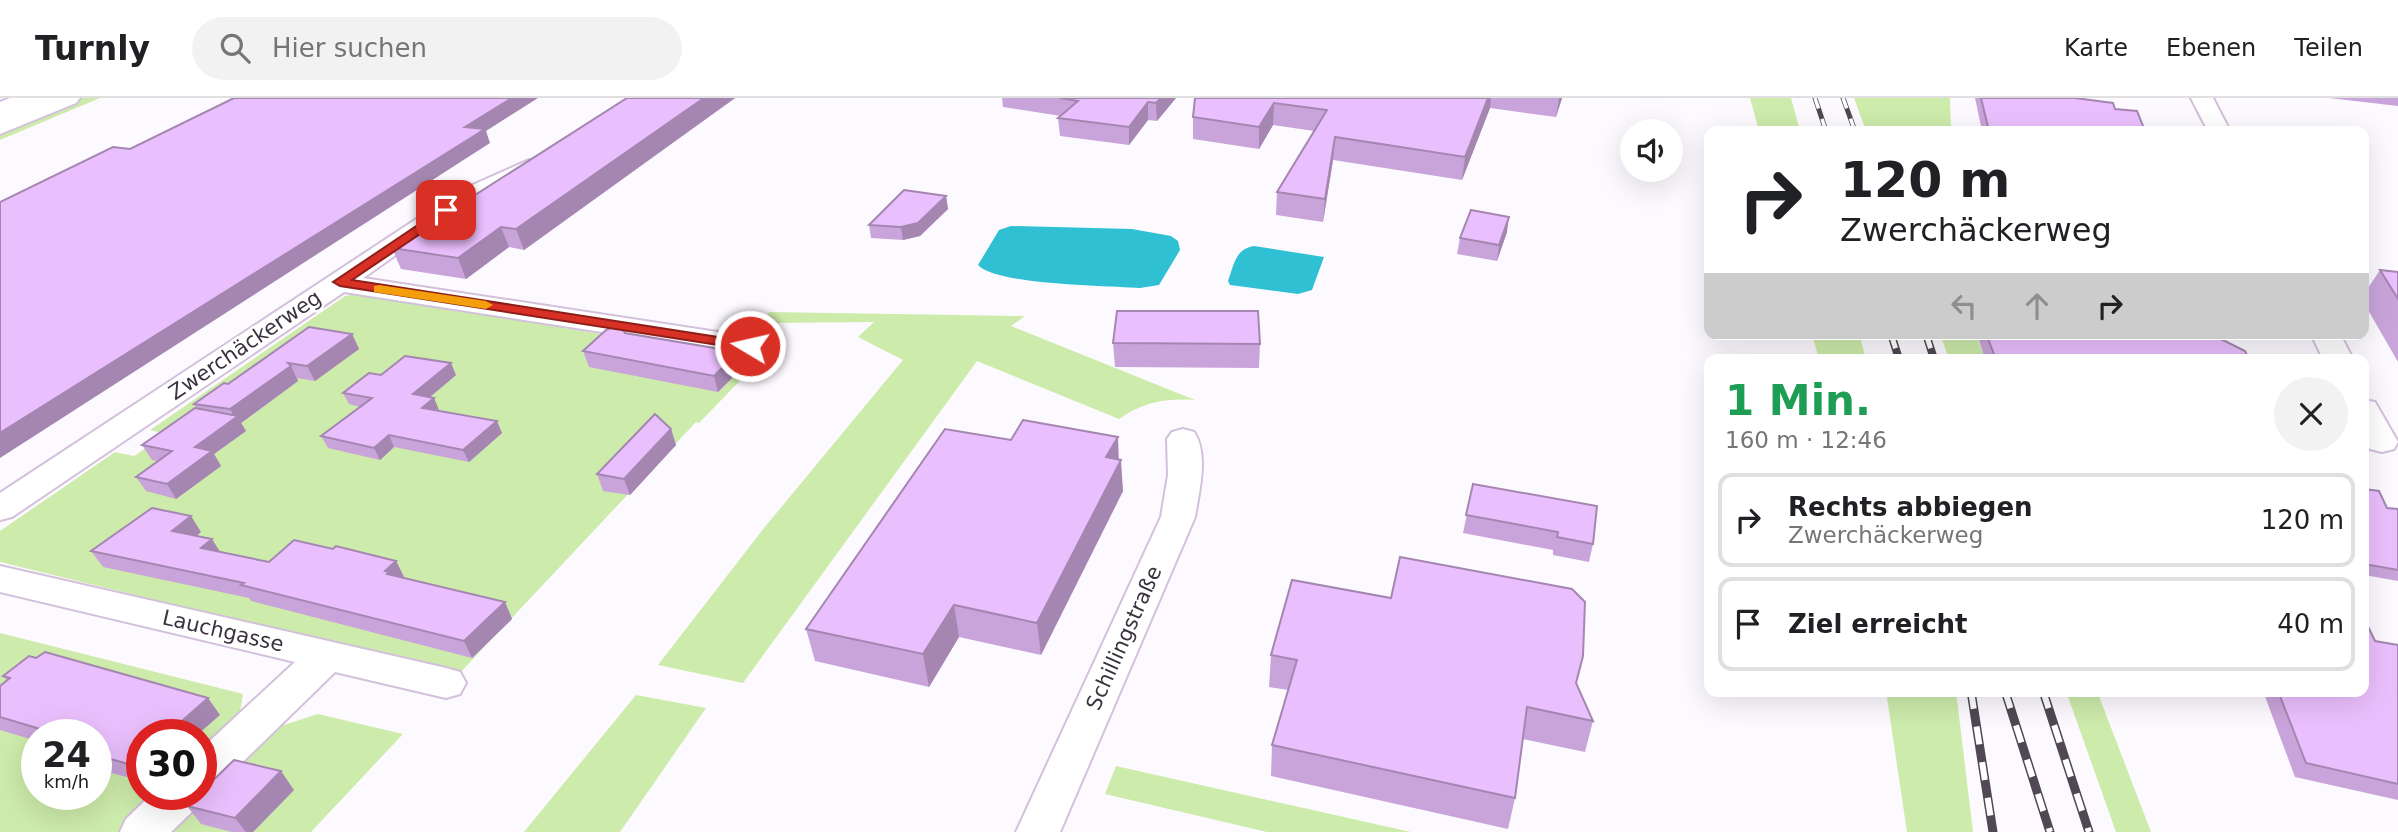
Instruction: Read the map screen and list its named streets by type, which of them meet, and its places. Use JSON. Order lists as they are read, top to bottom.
{
  "streets": {
    "street": ["Zwerchäckerweg", "Lauchgasse", "Schillingstraße"]
  },
  "page": {
    "header": "Turnly",
    "search": "Hier suchen",
    "nav": ["Karte", "Ebenen", "Teilen"],
    "turn": ["120 m", "Zwerchäckerweg"],
    "heading": ["1 Min.", "160 m · 12:46"],
    "list": [
      {
        "name": "Rechts abbiegen",
        "note": "Zwerchäckerweg",
        "value": "120 m"
      },
      {
        "name": "Ziel erreicht",
        "value": "40 m"
      }
    ],
    "speed": "24 km/h",
    "limit": "30"
  }
}
